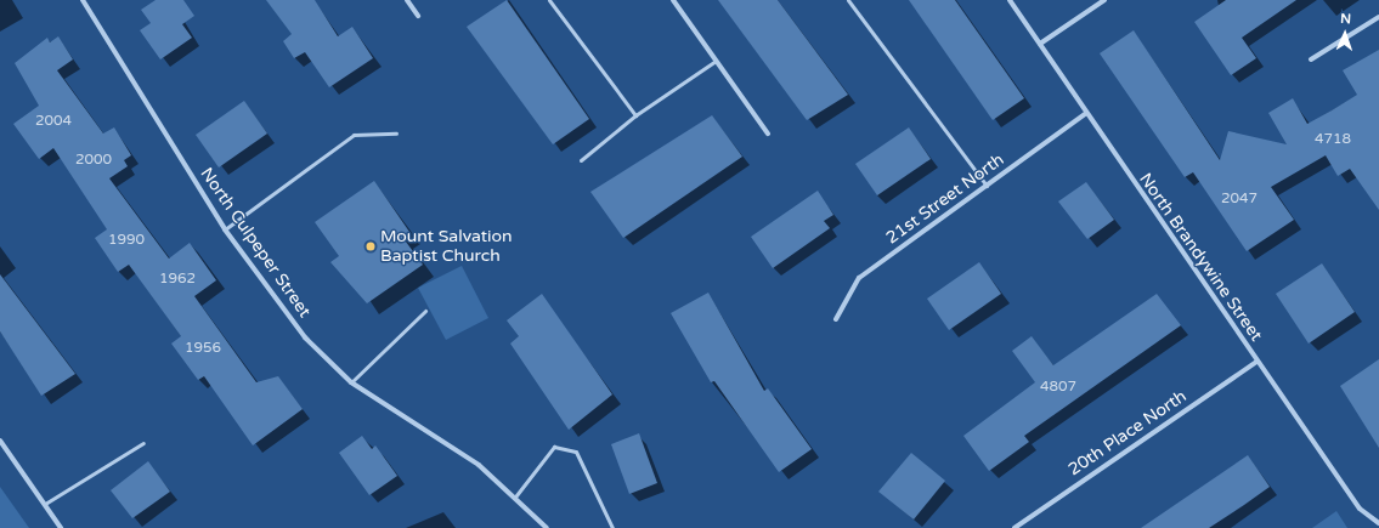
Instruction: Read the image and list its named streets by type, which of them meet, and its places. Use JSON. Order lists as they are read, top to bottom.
{
  "streets": {
    "street": [
      "21st Street North",
      "North Culpeper Street",
      "North Brandywine Street",
      "20th Place North"
    ]
  },
  "crossings": [
    ["21st Street North", "North Brandywine Street"],
    ["North Brandywine Street", "20th Place North"]
  ],
  "places": ["Mount Salvation Baptist Church"],
  "house_numbers": [
    "2004",
    "4718",
    "2000",
    "2047",
    "1990",
    "1962",
    "1956",
    "4807"
  ],
  "north": "top"
}
